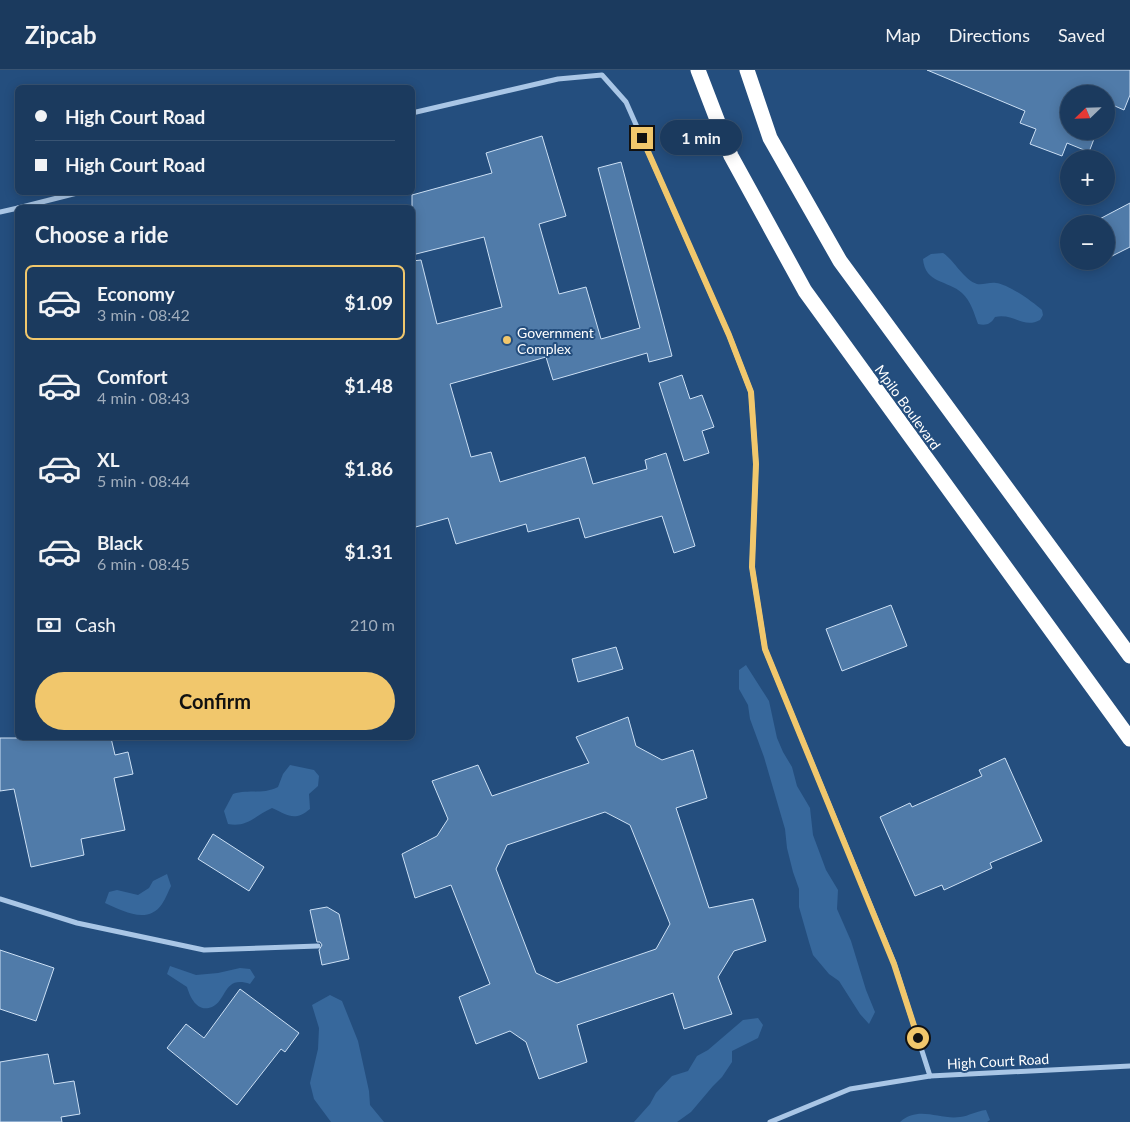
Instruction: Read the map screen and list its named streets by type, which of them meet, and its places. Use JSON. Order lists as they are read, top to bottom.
{
  "streets": {
    "highway": ["Mpilo Boulevard"],
    "street": ["High Court Road"]
  },
  "places": ["Government Complex"],
  "north": "bottom left",
  "page": {
    "header": "Zipcab",
    "nav": ["Map", "Directions", "Saved"],
    "map_buttons": ["+", "−"],
    "banner": ["High Court Road", "High Court Road"],
    "bubble": "1 min",
    "heading": "Choose a ride",
    "list": [
      {
        "name": "Economy",
        "note": "3 min · 08:42",
        "value": "$1.09"
      },
      {
        "name": "Comfort",
        "note": "4 min · 08:43",
        "value": "$1.48"
      },
      {
        "name": "XL",
        "note": "5 min · 08:44",
        "value": "$1.86"
      },
      {
        "name": "Black",
        "note": "6 min · 08:45",
        "value": "$1.31"
      }
    ],
    "pay": ["Cash", "210 m"],
    "buttons": "Confirm"
  }
}
